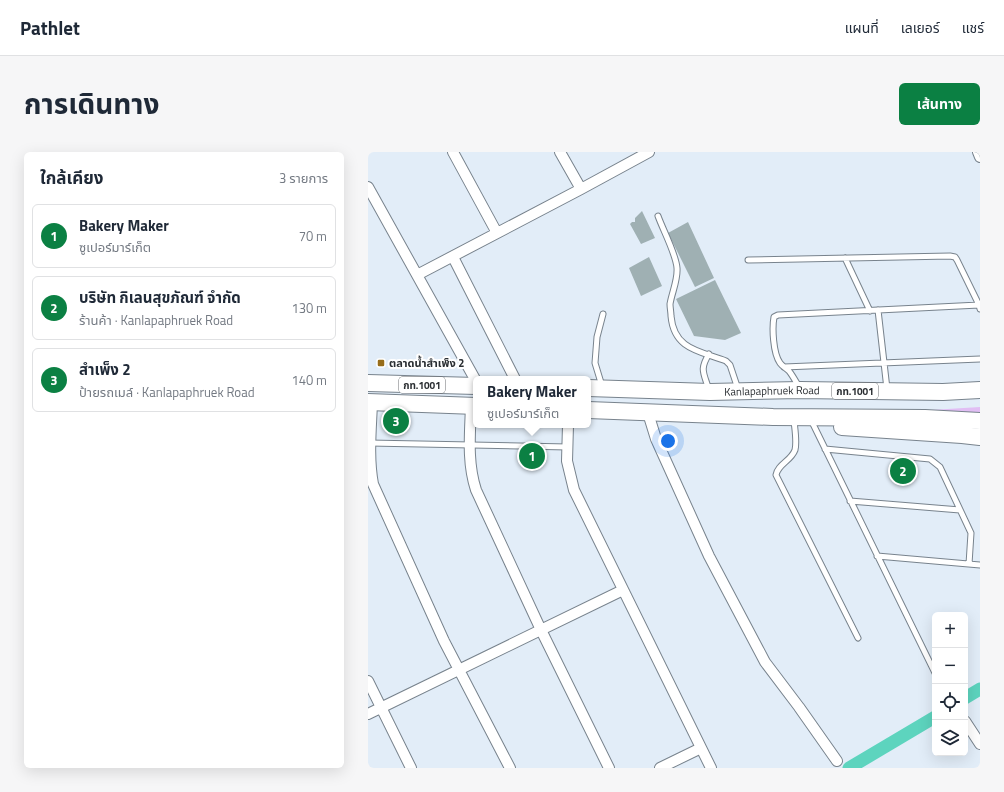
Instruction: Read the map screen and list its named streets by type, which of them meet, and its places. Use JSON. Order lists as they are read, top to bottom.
{
  "streets": {
    "main road": ["กท.1001", "Kanlapaphruek Road"]
  },
  "places": {
    "transit": ["ตลาดน้ำสำเพ็ง 2"]
  },
  "page": {
    "header": "Pathlet",
    "nav": ["แผนที่", "เลเยอร์", "แชร์"],
    "title": "การเดินทาง",
    "buttons": "เส้นทาง",
    "heading": ["ใกล้เคียง", "3 รายการ"],
    "list": [
      {
        "mark": "1",
        "name": "Bakery Maker",
        "note": "ซูเปอร์มาร์เก็ต",
        "value": "70 m"
      },
      {
        "mark": "2",
        "name": "บริษัท กิเลนสุขภัณฑ์ จำกัด",
        "note": "ร้านค้า · Kanlapaphruek Road",
        "value": "130 m"
      },
      {
        "mark": "3",
        "name": "สำเพ็ง 2",
        "note": "ป้ายรถเมล์ · Kanlapaphruek Road",
        "value": "140 m"
      }
    ],
    "popup": ["Bakery Maker", "ซูเปอร์มาร์เก็ต"],
    "pins": ["3", "1", "2"],
    "map_buttons": ["+", "−"]
  }
}
